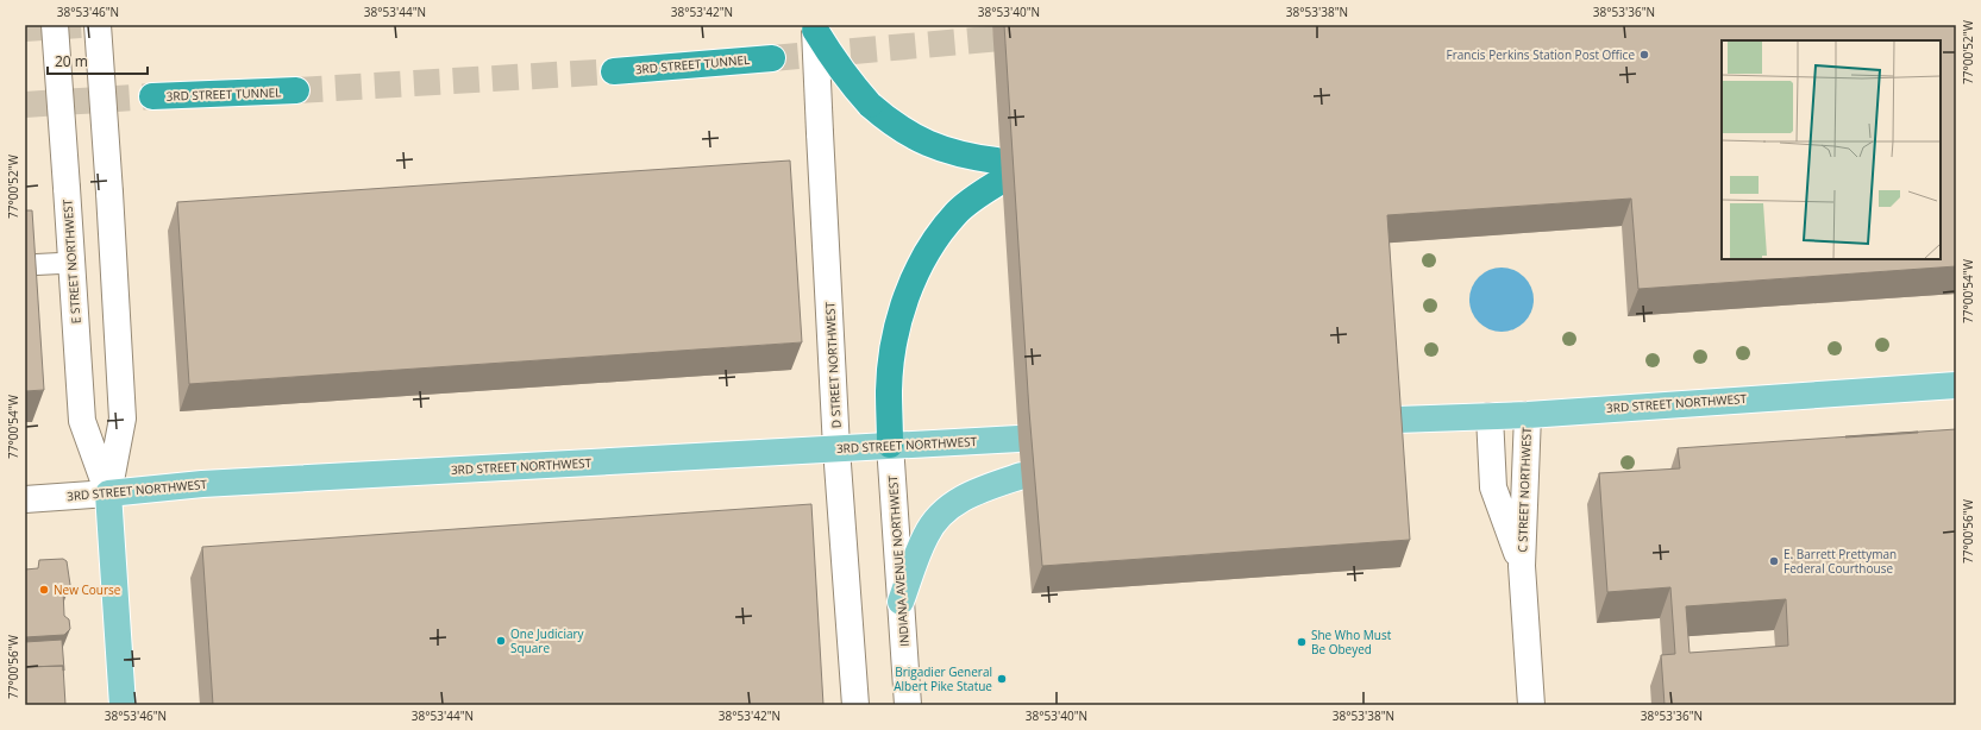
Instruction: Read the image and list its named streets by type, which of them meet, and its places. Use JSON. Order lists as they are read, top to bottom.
{
  "streets": {
    "highway": ["3RD STREET TUNNEL"],
    "main road": ["E STREET NORTHWEST", "3RD STREET NORTHWEST"],
    "street": ["D STREET NORTHWEST", "C STREET NORTHWEST", "INDIANA AVENUE NORTHWEST"]
  },
  "crossings": [
    ["E STREET NORTHWEST", "3RD STREET NORTHWEST"],
    ["D STREET NORTHWEST", "3RD STREET NORTHWEST"],
    ["3RD STREET NORTHWEST", "C STREET NORTHWEST"],
    ["3RD STREET NORTHWEST", "INDIANA AVENUE NORTHWEST"]
  ],
  "places": [
    "Francis Perkins Station Post Office",
    "E. Barrett Prettyman Federal Courthouse",
    "New Course",
    "One Judiciary Square",
    "She Who Must Be Obeyed",
    "Brigadier General Albert Pike Statue"
  ],
  "scale_bar": "20 m",
  "coordinates": [
    "38°53'46\"N",
    "38°53'44\"N",
    "38°53'42\"N",
    "38°53'40\"N",
    "38°53'38\"N",
    "38°53'36\"N",
    "77°00'52\"W",
    "77°00'54\"W",
    "77°00'56\"W"
  ]
}
